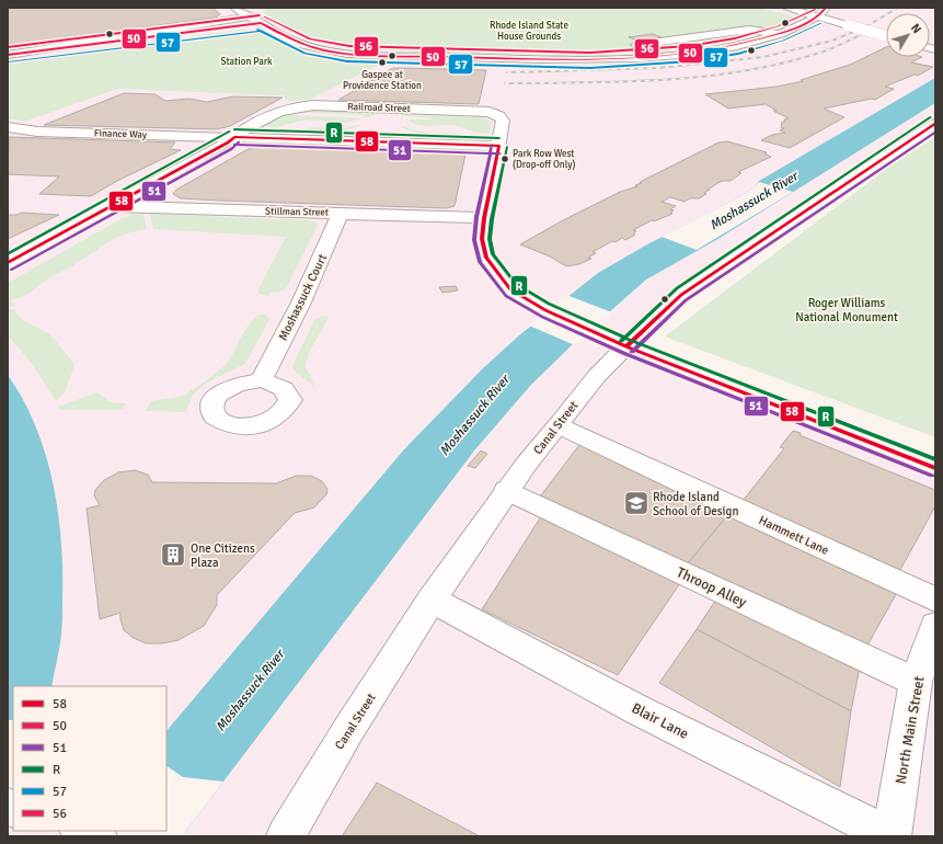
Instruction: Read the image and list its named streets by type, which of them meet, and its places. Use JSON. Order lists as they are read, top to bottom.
{
  "streets": {
    "main road": [
      "Railroad Street",
      "Finance Way",
      "Stillman Street",
      "Moshassuck Court",
      "Canal Street",
      "Hammett Lane",
      "Throop Alley",
      "Blair Lane",
      "North Main Street"
    ]
  },
  "crossings": [
    ["Railroad Street", "Finance Way"],
    ["Stillman Street", "Moshassuck Court"],
    ["Canal Street", "Hammett Lane"],
    ["Canal Street", "Throop Alley"],
    ["Canal Street", "Blair Lane"],
    ["Throop Alley", "North Main Street"],
    ["Blair Lane", "North Main Street"]
  ],
  "water": ["Moshassuck River"],
  "parks": ["Rhode Island State House Grounds", "Station Park", "Roger Williams National Monument"],
  "places": {
    "other": ["Gaspee at Providence Station", "Park Row West (Drop-off Only)"],
    "school or university": ["Rhode Island School of Design"],
    "building": ["One Citizens Plaza"]
  },
  "lines": [
    "transit line 50",
    "transit line 56",
    "transit line 57",
    "transit line R",
    "transit line 58",
    "transit line 51"
  ],
  "legend": [
    "58",
    "50",
    "51",
    "R",
    "57",
    "56"
  ],
  "north": "top right"
}
